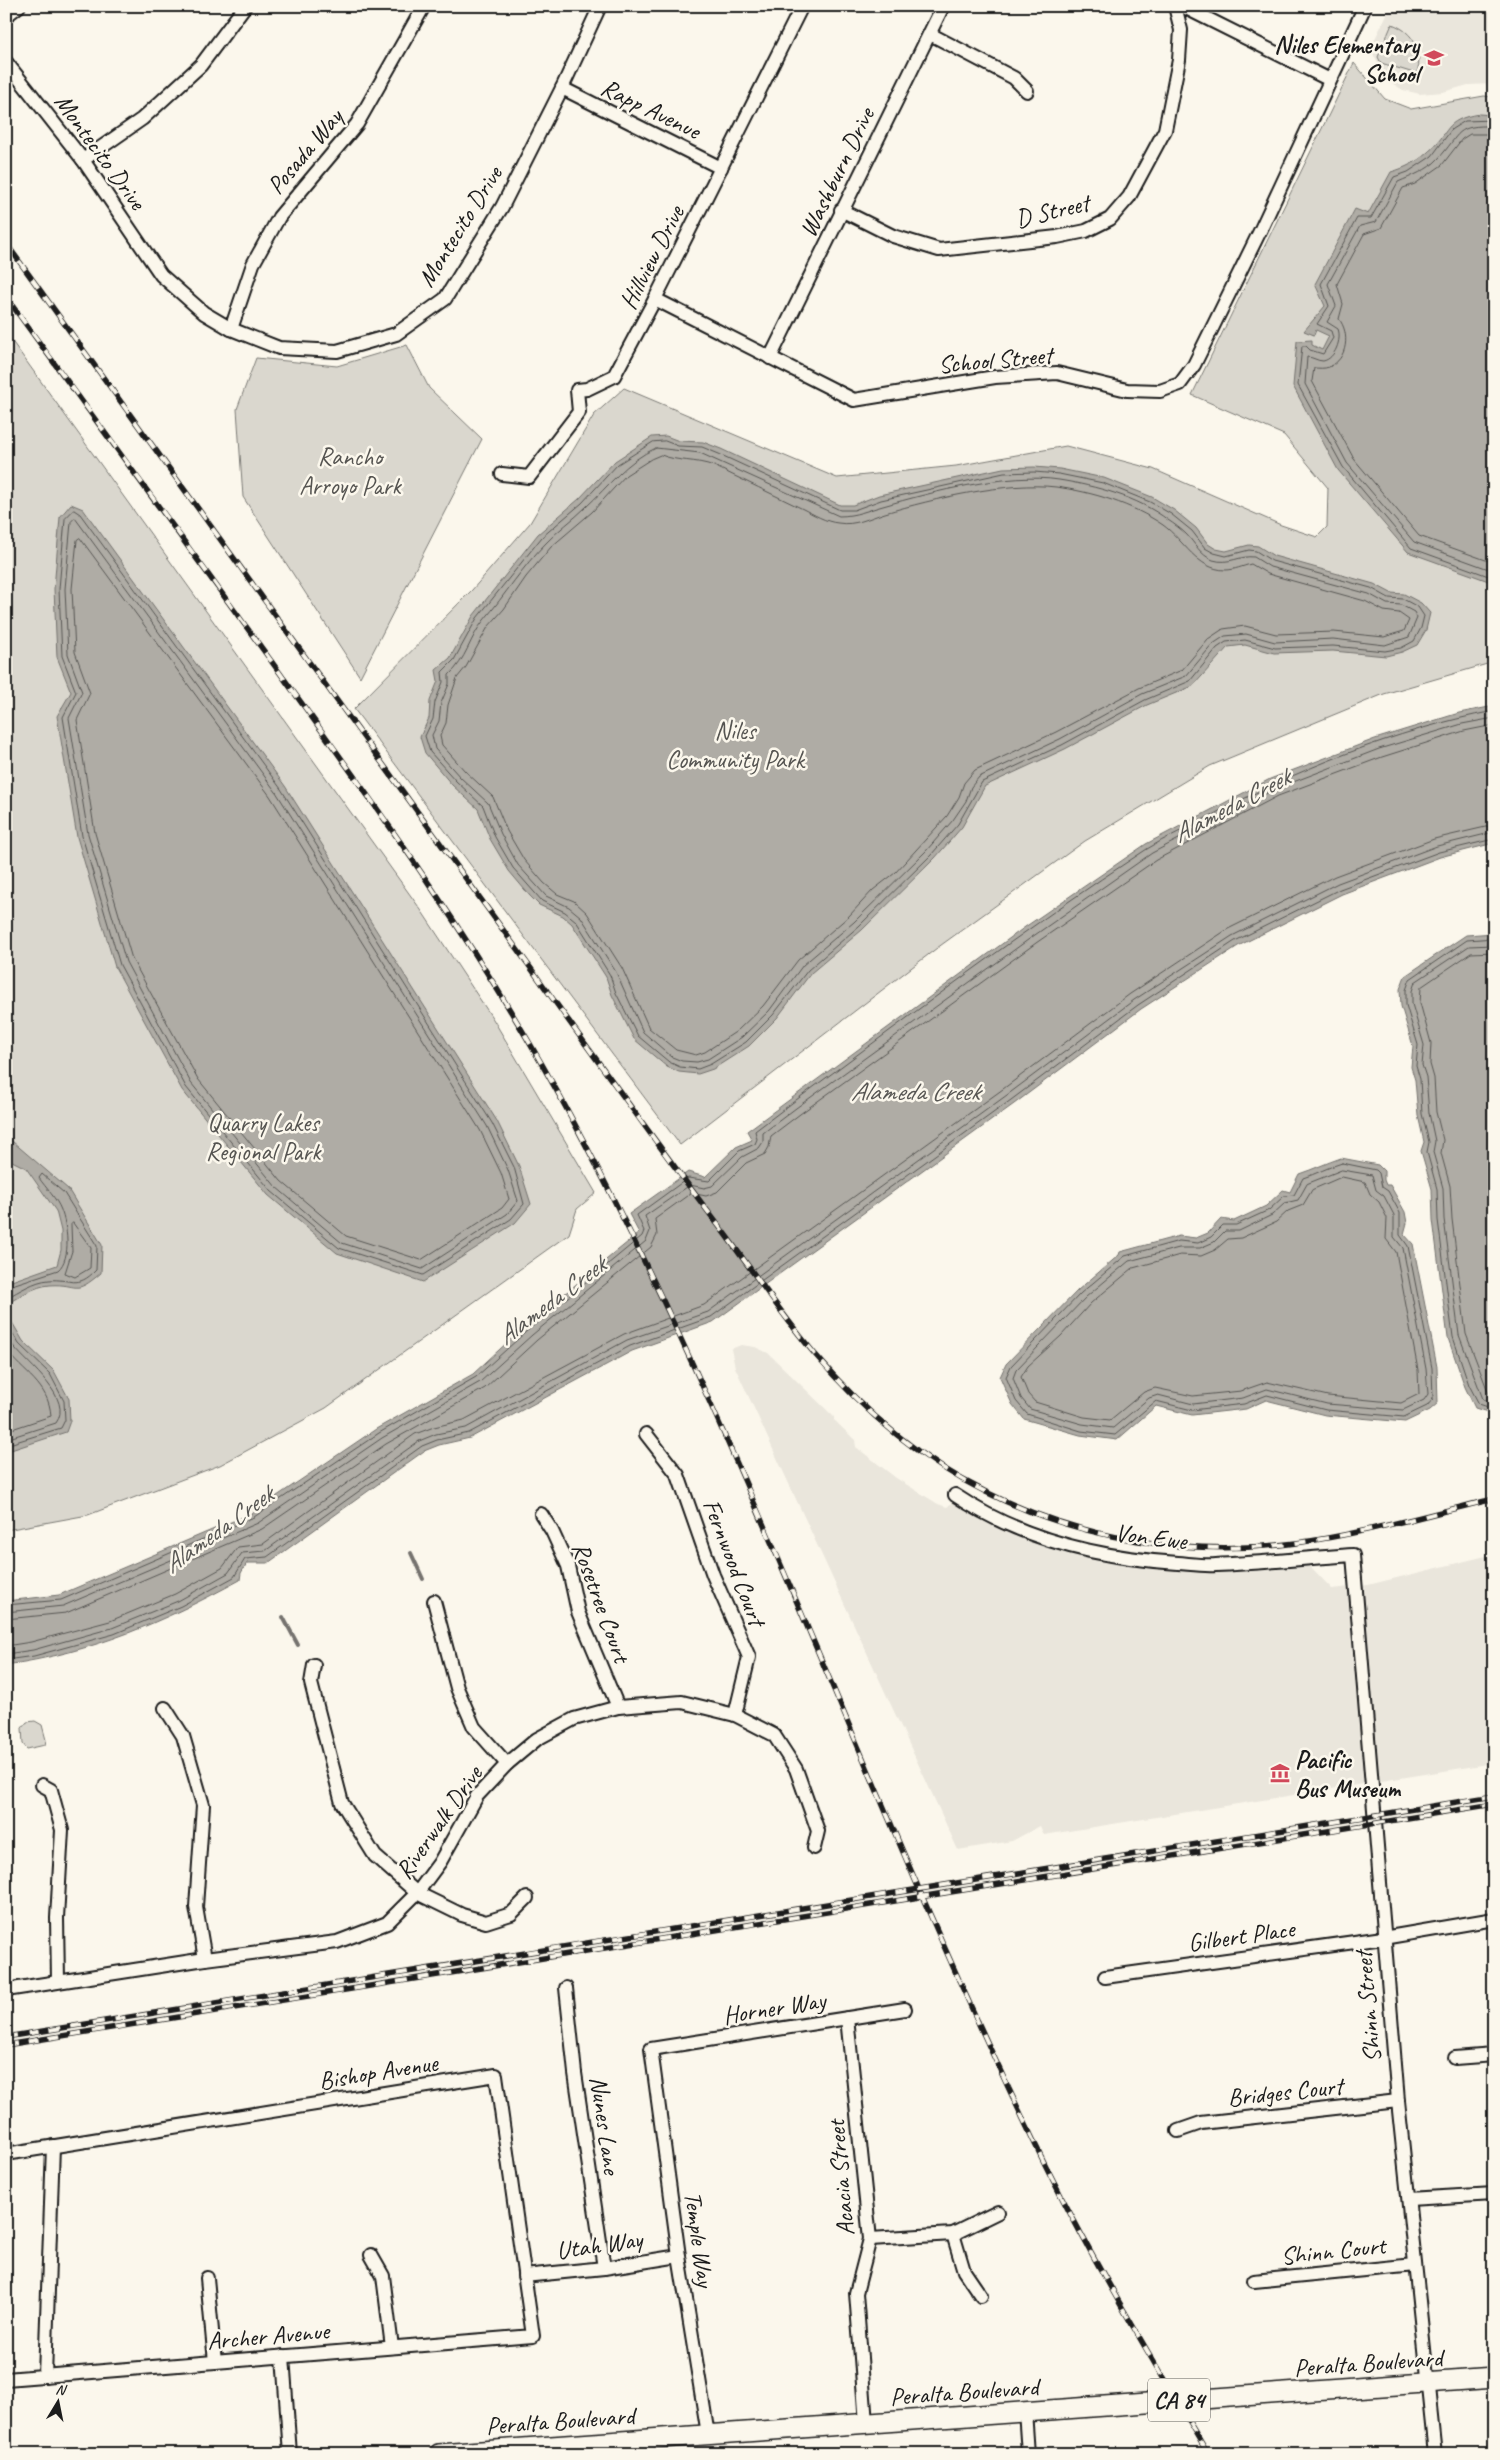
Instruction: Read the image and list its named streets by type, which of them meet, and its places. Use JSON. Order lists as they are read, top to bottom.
{
  "streets": {
    "main road": ["Peralta Boulevard", "CA 84"],
    "street": [
      "Rapp Avenue",
      "Montecito Drive",
      "Posada Way",
      "Washburn Drive",
      "D Street",
      "Hillview Drive",
      "School Street",
      "Von Ewe",
      "Fernwood Court",
      "Rosetree Court",
      "Riverwalk Drive",
      "Gilbert Place",
      "Horner Way",
      "Shinn Street",
      "Bishop Avenue",
      "Bridges Court",
      "Nunes Lane",
      "Acacia Street",
      "Temple Way",
      "Utah Way",
      "Shinn Court",
      "Archer Avenue"
    ]
  },
  "crossings": [
    ["Rapp Avenue", "Montecito Drive"],
    ["Rapp Avenue", "Hillview Drive"],
    ["Montecito Drive", "Posada Way"],
    ["Washburn Drive", "D Street"],
    ["Washburn Drive", "School Street"],
    ["Hillview Drive", "School Street"],
    ["Von Ewe", "Shinn Street"],
    ["Fernwood Court", "Riverwalk Drive"],
    ["Rosetree Court", "Riverwalk Drive"],
    ["Gilbert Place", "Shinn Street"],
    ["Horner Way", "Acacia Street"],
    ["Horner Way", "Temple Way"],
    ["Shinn Street", "Bridges Court"],
    ["Shinn Street", "Shinn Court"],
    ["Shinn Street", "Peralta Boulevard"],
    ["Bishop Avenue", "Utah Way"],
    ["Bishop Avenue", "Archer Avenue"],
    ["Nunes Lane", "Utah Way"],
    ["Acacia Street", "Peralta Boulevard"],
    ["Temple Way", "Utah Way"],
    ["Temple Way", "Peralta Boulevard"]
  ],
  "water": ["Alameda Creek"],
  "parks": ["Rancho Arroyo Park", "Niles Community Park", "Quarry Lakes Regional Park"],
  "places": {
    "school or university": ["Niles Elementary School"],
    "museum": ["Pacific Bus Museum"]
  },
  "north": "top"
}
